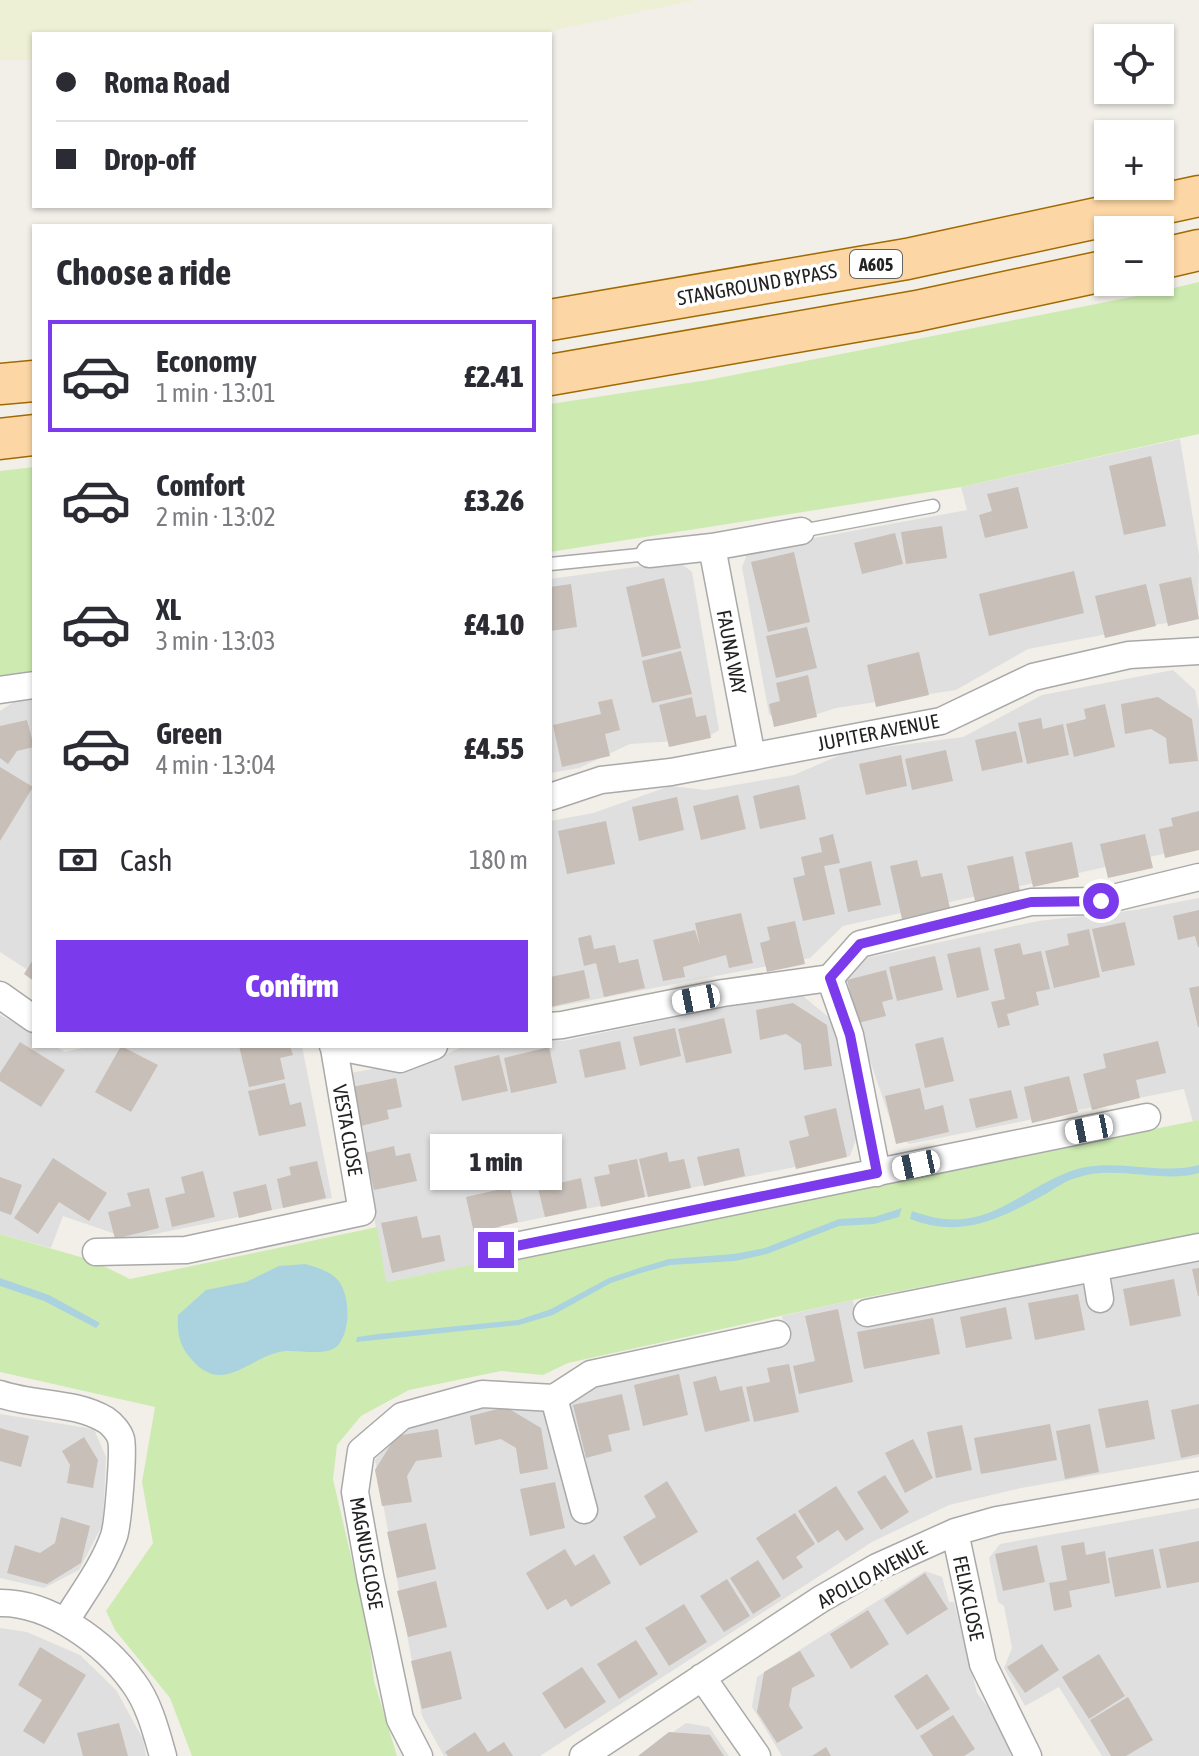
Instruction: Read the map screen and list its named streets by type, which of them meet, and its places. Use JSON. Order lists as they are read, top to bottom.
{
  "streets": {
    "main road": ["A605", "STANGROUND BYPASS"],
    "street": [
      "FAUNA WAY",
      "JUPITER AVENUE",
      "VESTA CLOSE",
      "MAGNUS CLOSE",
      "APOLLO AVENUE",
      "FELIX CLOSE"
    ]
  },
  "crossings": [
    ["FAUNA WAY", "JUPITER AVENUE"],
    ["APOLLO AVENUE", "FELIX CLOSE"]
  ],
  "page": {
    "map_buttons": ["+", "−"],
    "banner": ["Roma Road", "Drop-off"],
    "heading": "Choose a ride",
    "list": [
      {
        "name": "Economy",
        "note": "1 min · 13:01",
        "value": "£2.41"
      },
      {
        "name": "Comfort",
        "note": "2 min · 13:02",
        "value": "£3.26"
      },
      {
        "name": "XL",
        "note": "3 min · 13:03",
        "value": "£4.10"
      },
      {
        "name": "Green",
        "note": "4 min · 13:04",
        "value": "£4.55"
      }
    ],
    "pay": ["Cash", "180 m"],
    "buttons": "Confirm",
    "bubble": "1 min"
  }
}
